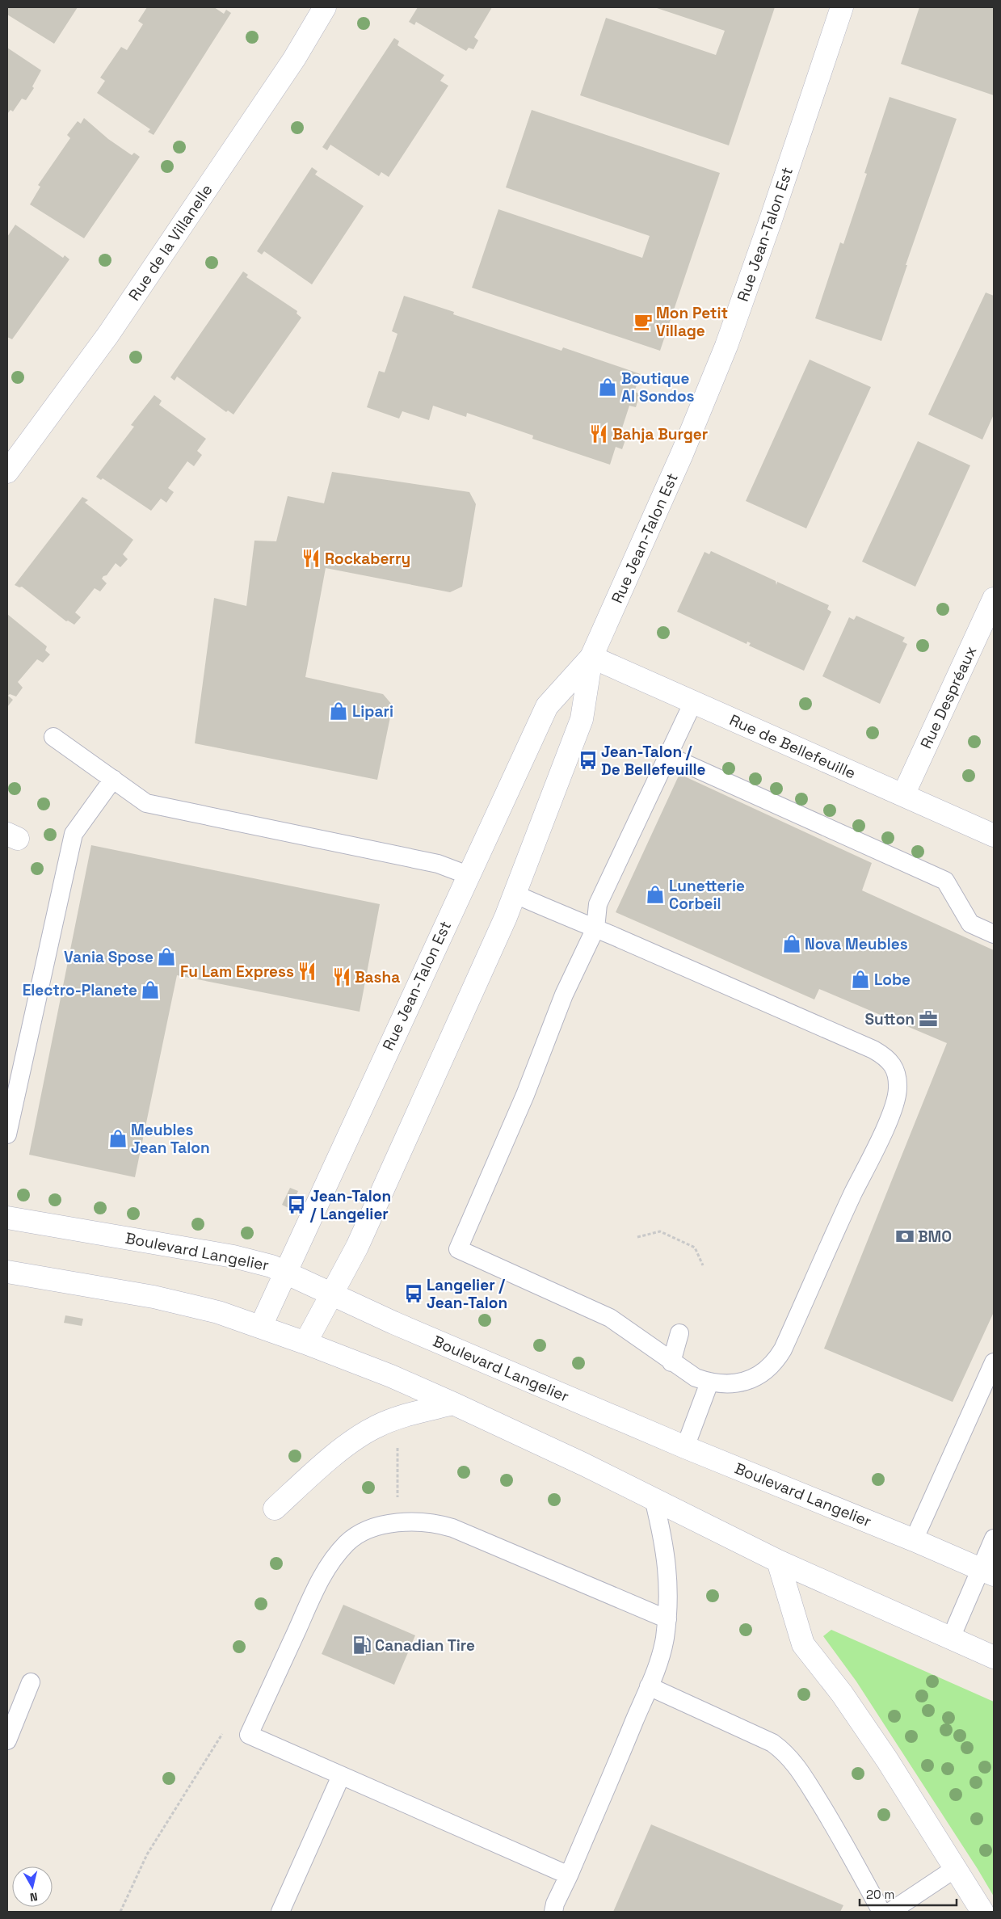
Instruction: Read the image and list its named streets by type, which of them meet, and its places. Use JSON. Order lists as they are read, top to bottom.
{
  "streets": {
    "main road": [
      "Rue Jean-Talon Est",
      "Rue de la Villanelle",
      "Rue Despréaux",
      "Rue de Bellefeuille",
      "Boulevard Langelier"
    ]
  },
  "crossings": [
    ["Rue Jean-Talon Est", "Rue de Bellefeuille"],
    ["Rue Jean-Talon Est", "Boulevard Langelier"],
    ["Rue Despréaux", "Rue de Bellefeuille"]
  ],
  "places": {
    "cafe": ["Mon Petit Village"],
    "shop": [
      "Boutique Al Sondos",
      "Lipari",
      "Lunetterie Corbeil",
      "Nova Meubles",
      "Vania Spose",
      "Lobe",
      "Electro-Planete",
      "Meubles Jean Talon"
    ],
    "restaurant": [
      "Bahja Burger",
      "Rockaberry",
      "Fu Lam Express",
      "Basha"
    ],
    "bus stop": ["Jean-Talon / De Bellefeuille", "Jean-Talon / Langelier", "Langelier / Jean-Talon"],
    "office": ["Sutton"],
    "bank": ["BMO"],
    "fuel station": ["Canadian Tire"]
  },
  "scale_bar": "20 m",
  "north": "bottom"
}
